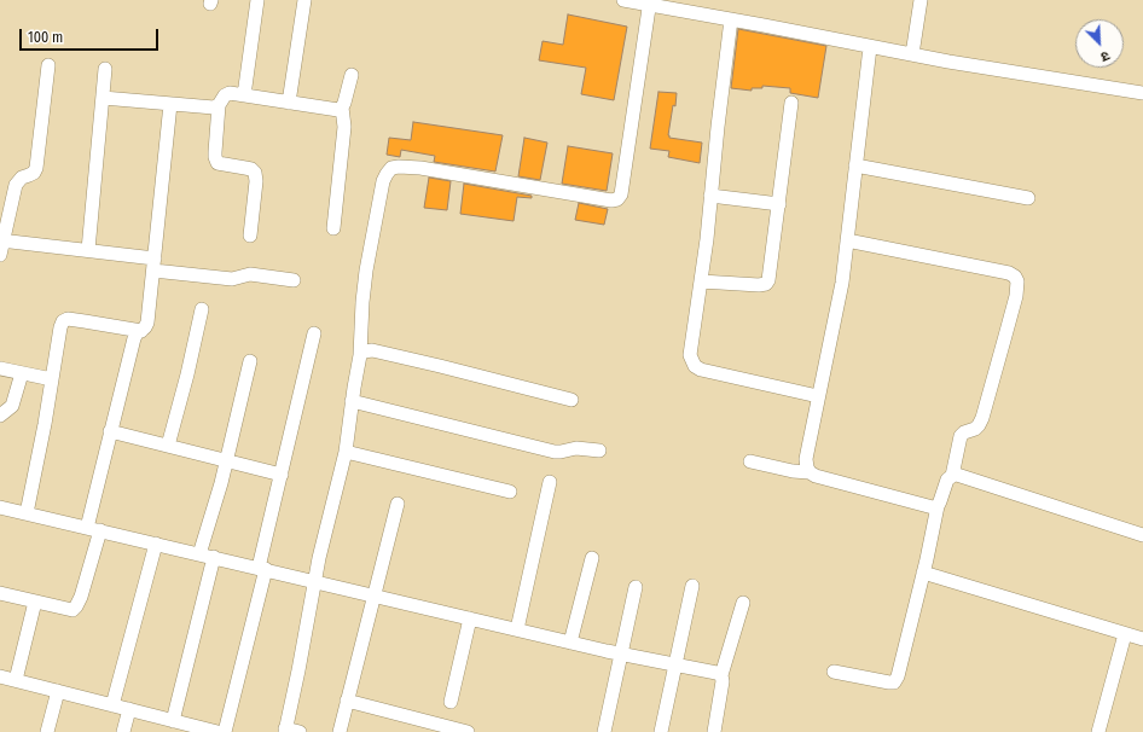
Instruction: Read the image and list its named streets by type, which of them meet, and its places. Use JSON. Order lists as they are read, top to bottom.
{
  "scale_bar": "100 m",
  "north": "bottom right"
}
